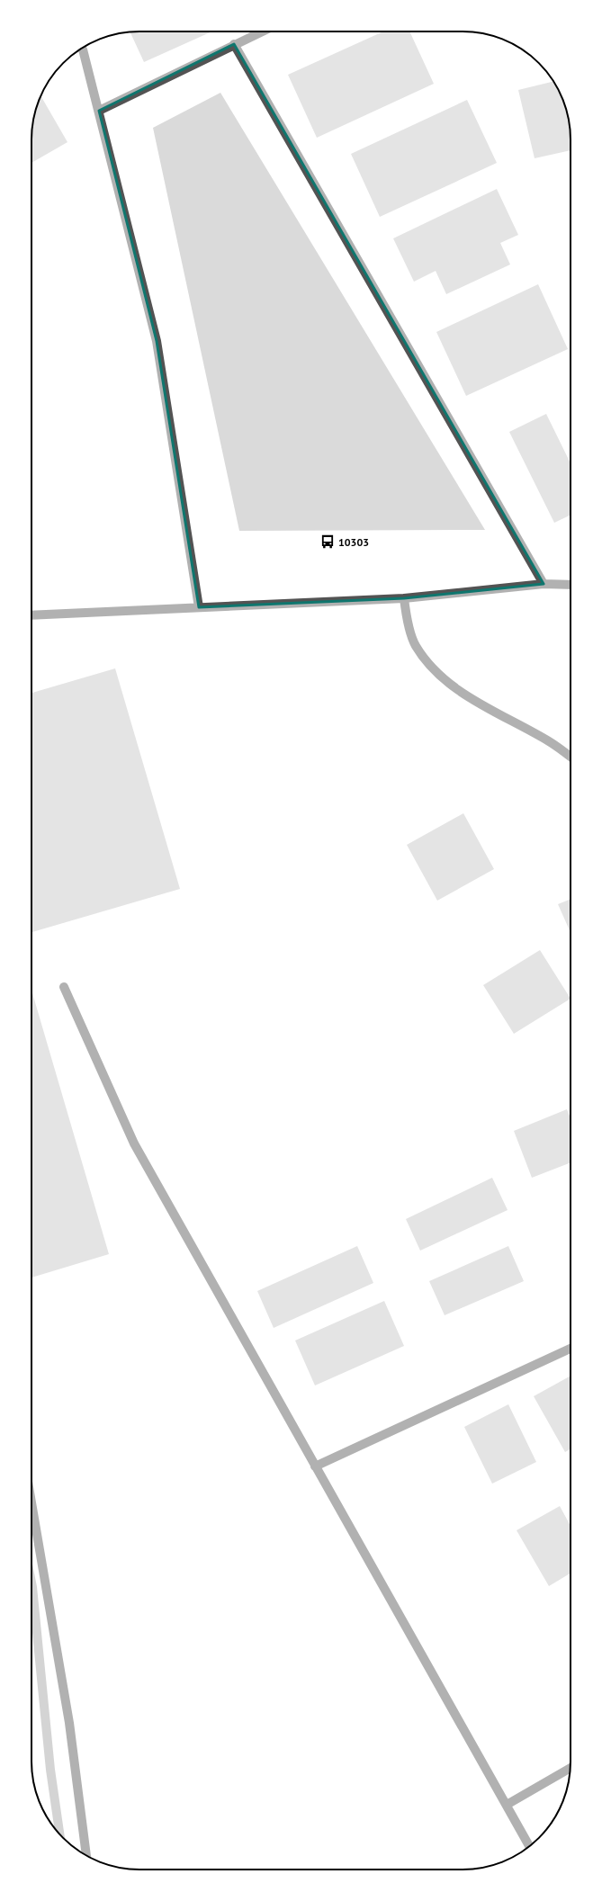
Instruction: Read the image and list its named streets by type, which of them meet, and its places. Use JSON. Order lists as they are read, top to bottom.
{
  "places": {
    "bus stop": ["10303"]
  }
}
